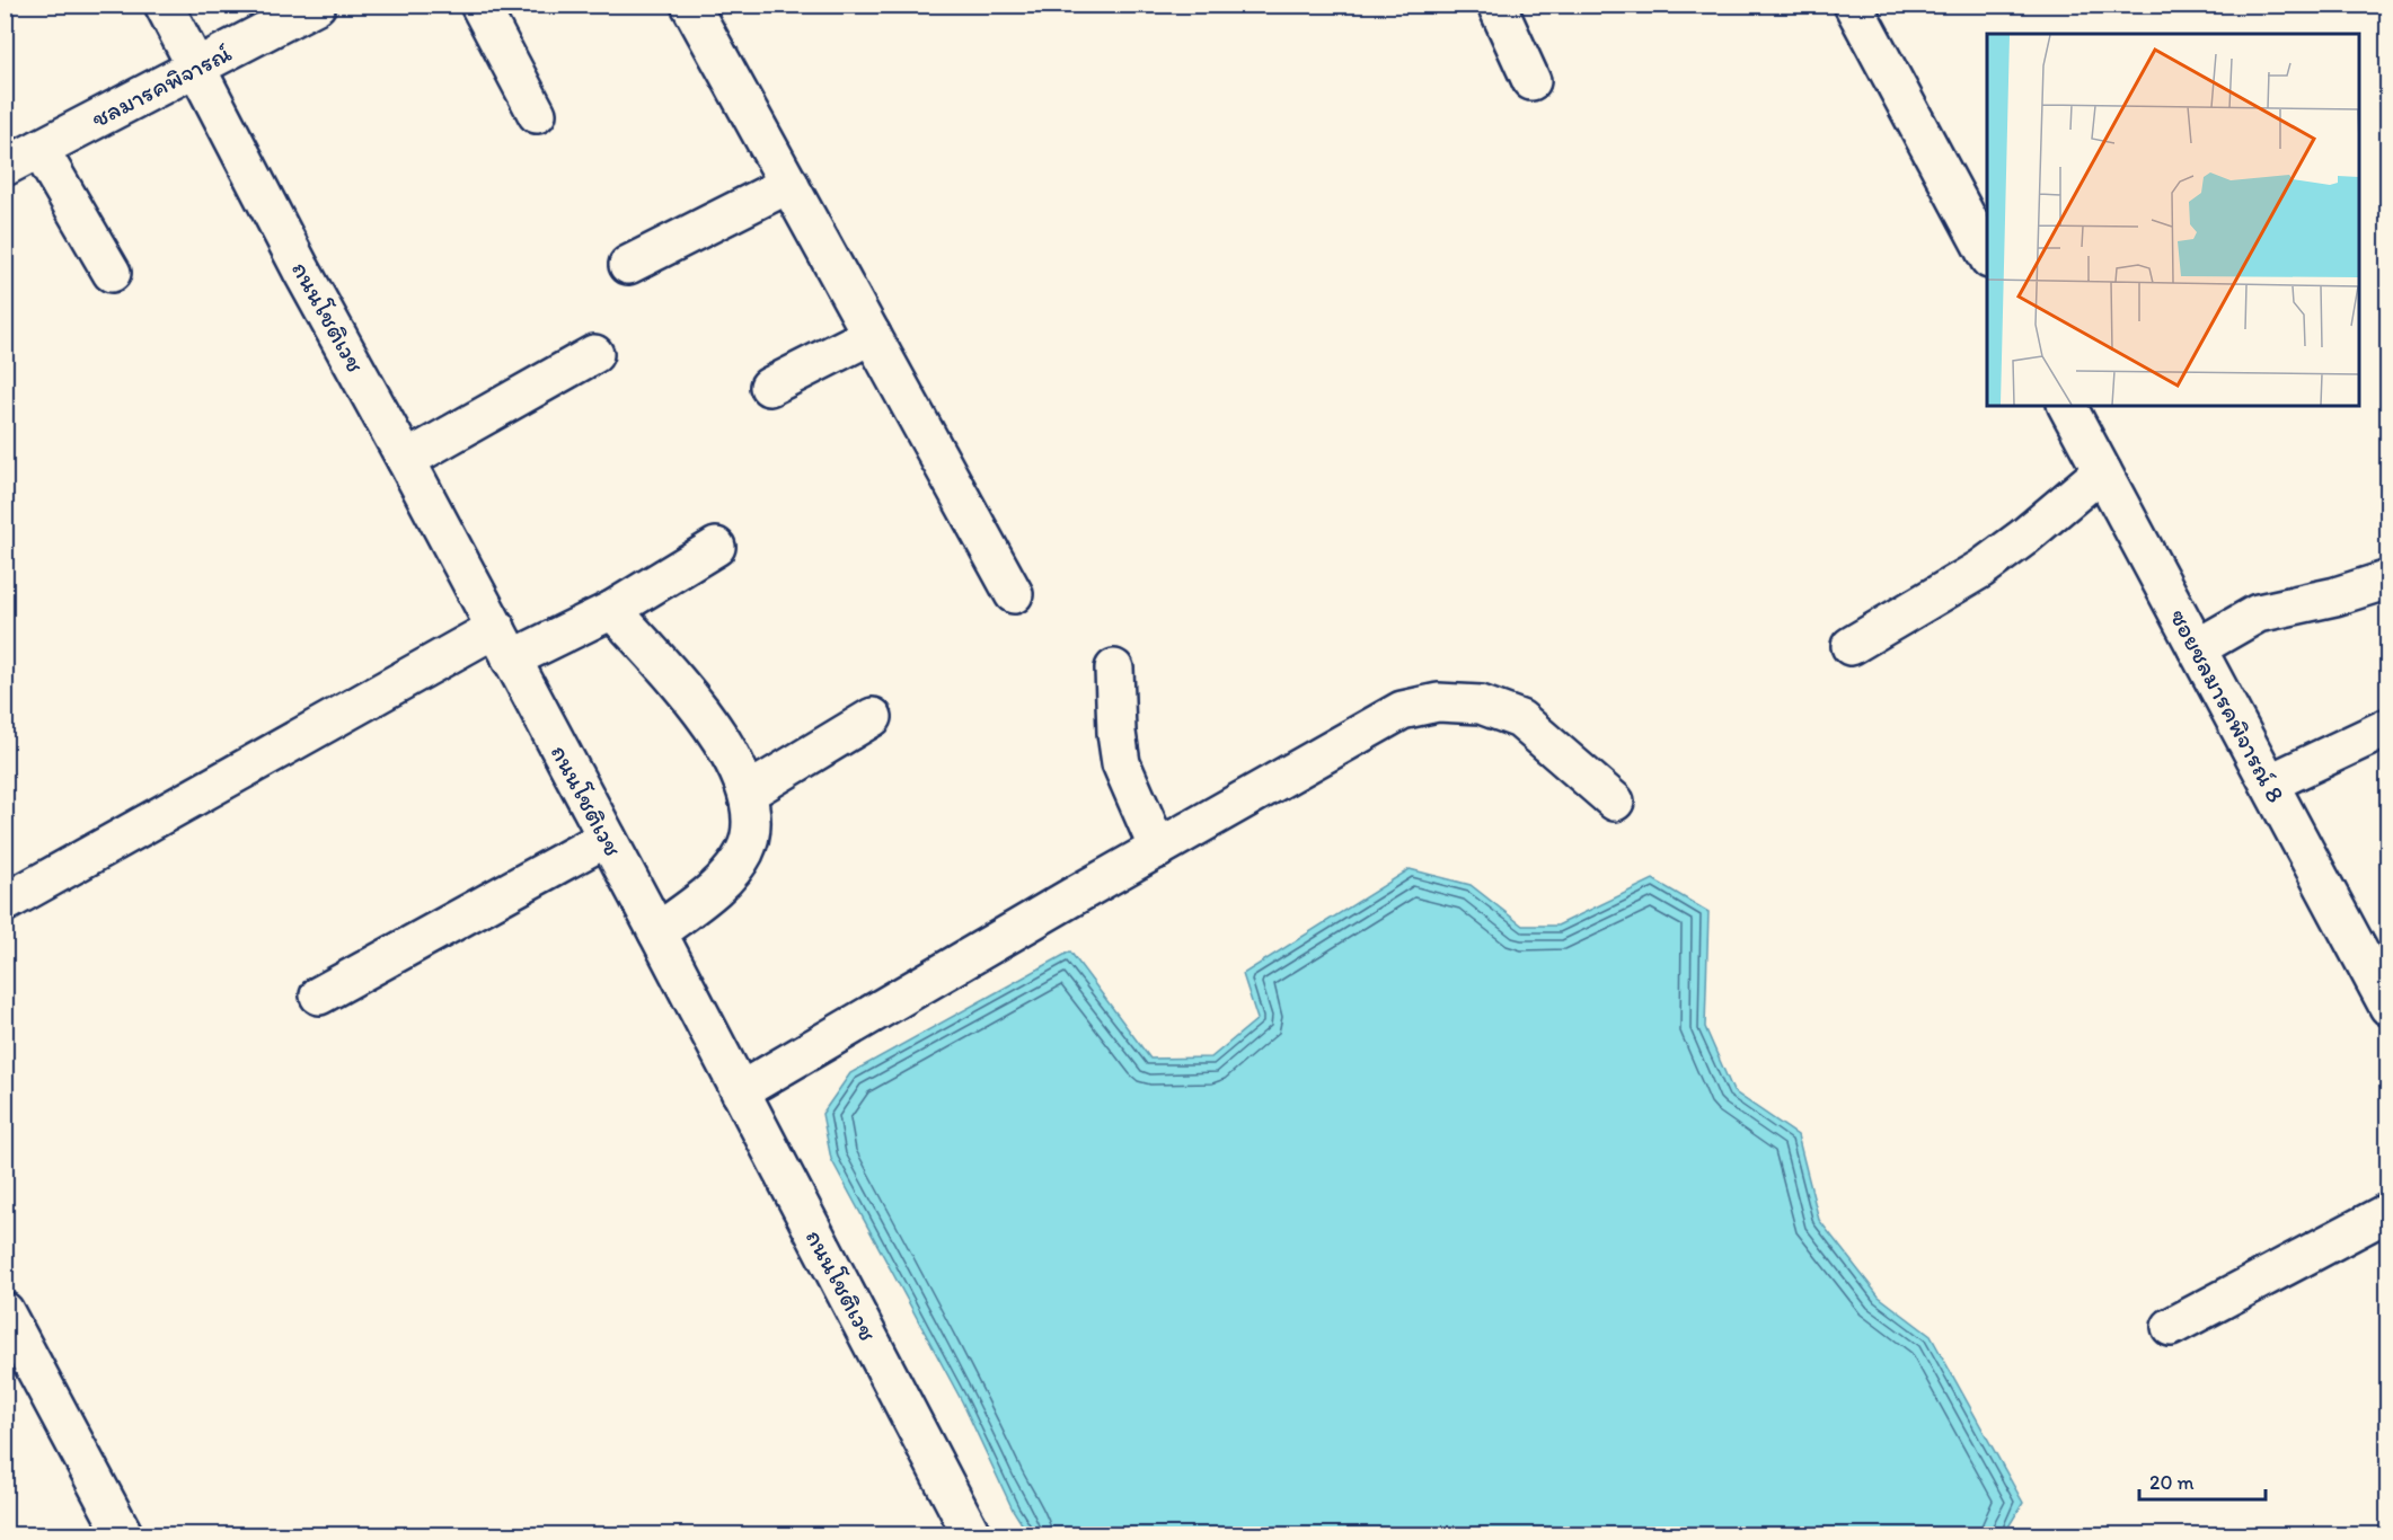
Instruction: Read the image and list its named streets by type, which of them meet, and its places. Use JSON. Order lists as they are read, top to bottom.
{
  "streets": {
    "street": ["ชลมารคพิจารณ์", "ถนนโชติเวช", "ซอยชลมารคพิจารณ์ 8"]
  },
  "crossings": [
    ["ชลมารคพิจารณ์", "ถนนโชติเวช"]
  ],
  "scale_bar": "20 m"
}
